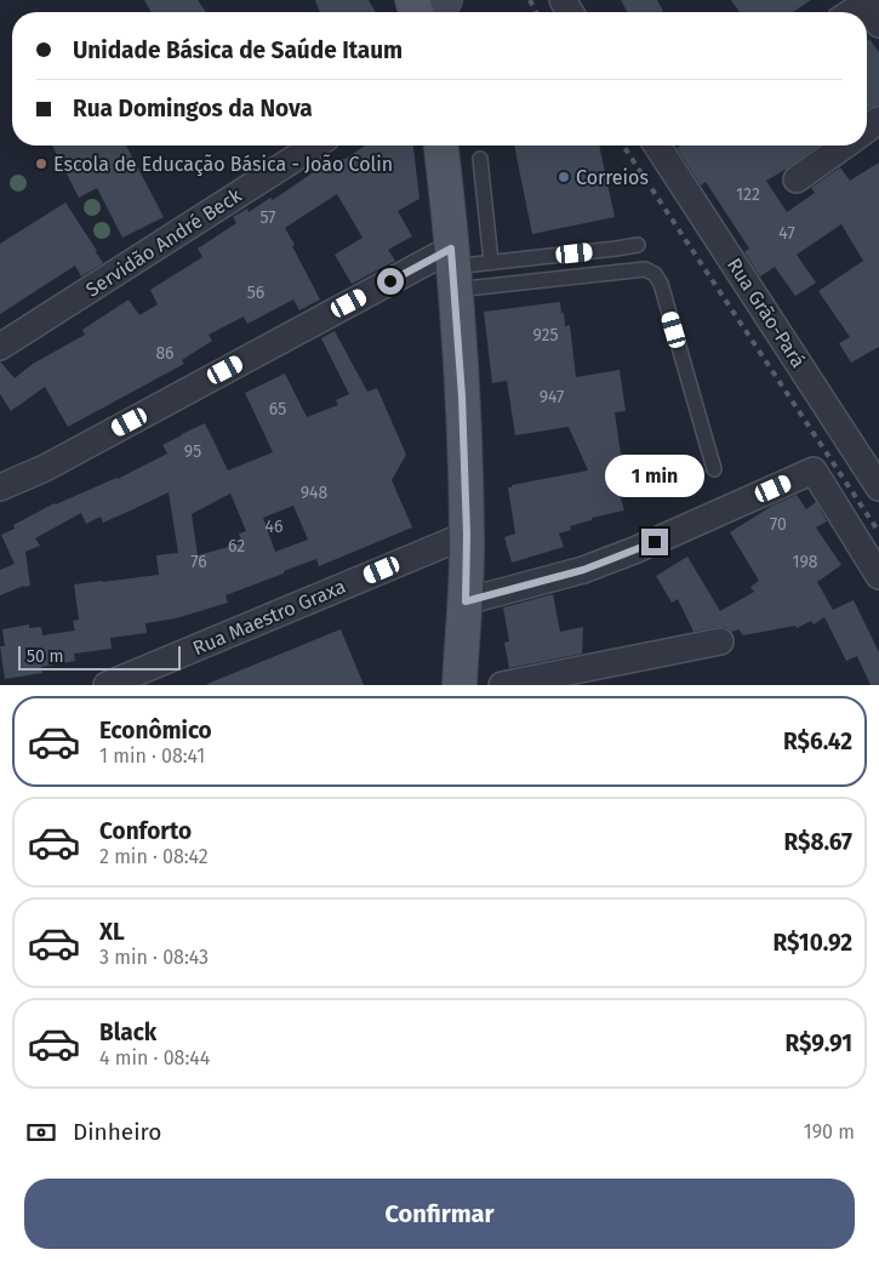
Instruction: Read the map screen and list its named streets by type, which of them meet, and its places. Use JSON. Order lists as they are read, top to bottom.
{
  "streets": {
    "street": ["Servidão André Beck", "Rua Grão-Pará", "Rua Maestro Graxa"]
  },
  "places": ["Escola de Educação Básica - João Colin", "Correios"],
  "house_numbers": [
    "122",
    "57",
    "47",
    "56",
    "925",
    "86",
    "947",
    "65",
    "95",
    "948",
    "70",
    "46",
    "62",
    "76",
    "198"
  ],
  "scale_bar": "50 m",
  "page": {
    "banner": ["Unidade Básica de Saúde Itaum", "Rua Domingos da Nova"],
    "bubble": "1 min",
    "scale": "50 m",
    "list": [
      {
        "name": "Econômico",
        "note": "1 min · 08:41",
        "value": "R$6.42"
      },
      {
        "name": "Conforto",
        "note": "2 min · 08:42",
        "value": "R$8.67"
      },
      {
        "name": "XL",
        "note": "3 min · 08:43",
        "value": "R$10.92"
      },
      {
        "name": "Black",
        "note": "4 min · 08:44",
        "value": "R$9.91"
      }
    ],
    "pay": ["Dinheiro", "190 m"],
    "buttons": "Confirmar"
  }
}
